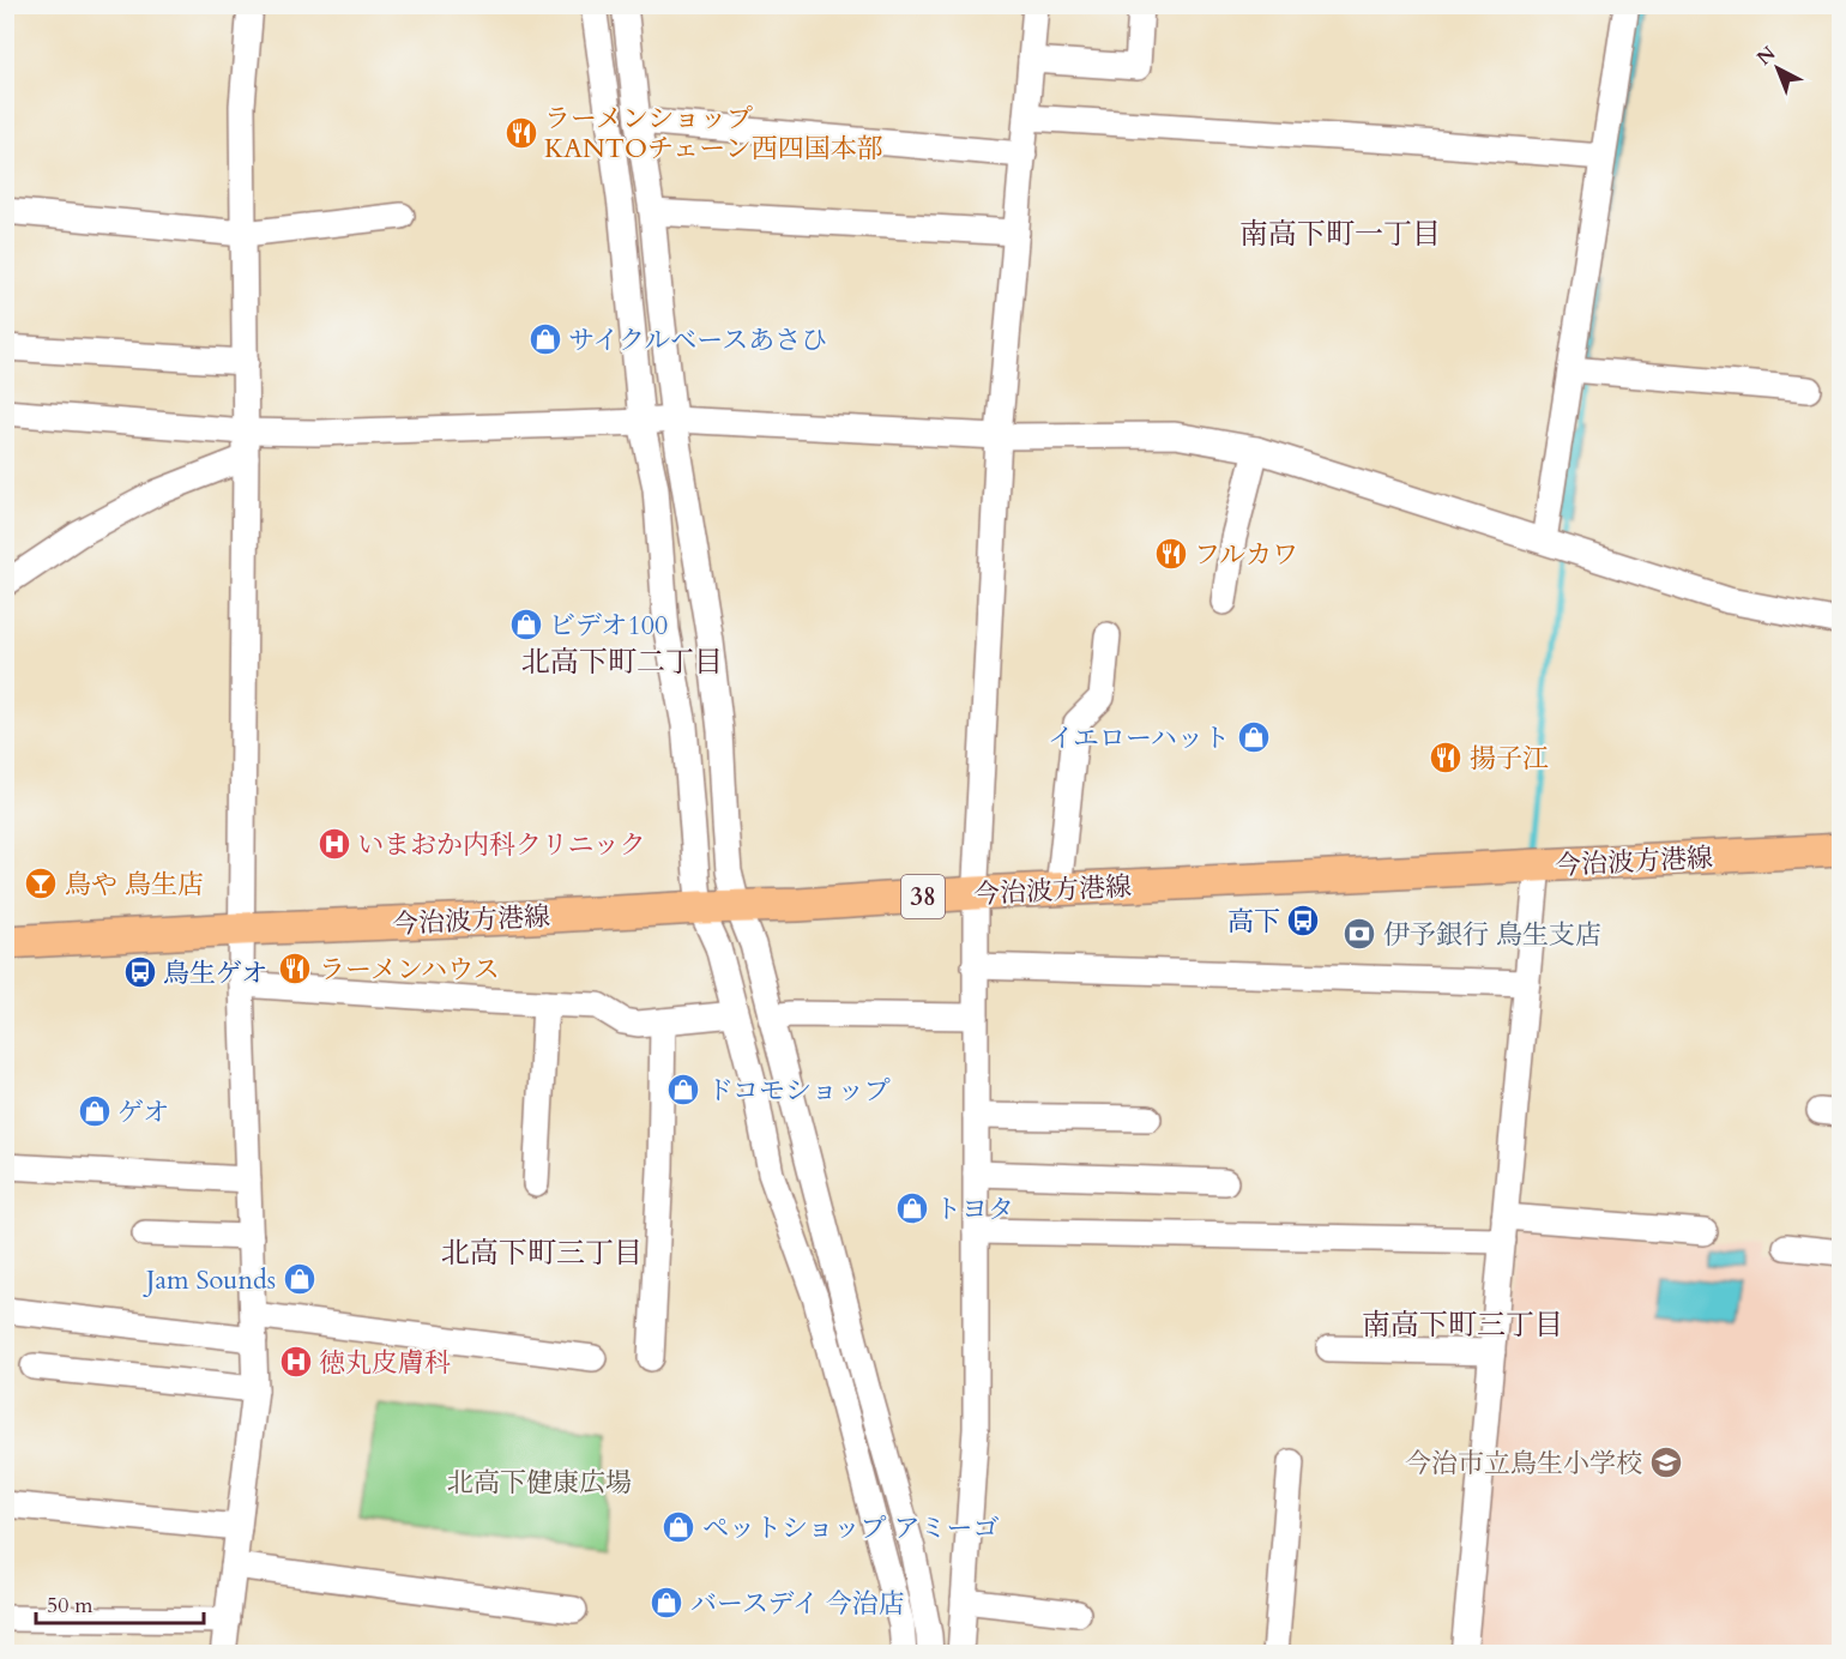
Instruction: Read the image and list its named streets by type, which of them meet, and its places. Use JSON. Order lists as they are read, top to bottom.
{
  "streets": {
    "main road": ["今治波方港線", "38"]
  },
  "districts": [
    "南高下町一丁目",
    "北高下町二丁目",
    "北高下町三丁目",
    "南高下町三丁目"
  ],
  "parks": ["北高下健康広場"],
  "places": {
    "restaurant": [
      "ラーメンショップ KANTOチェーン西四国本部",
      "フルカワ",
      "揚子江",
      "ラーメンハウス"
    ],
    "shop": [
      "サイクルベースあさひ",
      "ビデオ100",
      "イエローハット",
      "ドコモショップ",
      "ゲオ",
      "トヨタ",
      "Jam Sounds",
      "ペットショップ アミーゴ",
      "バースデイ 今治店"
    ],
    "hospital": ["いまおか内科クリニック", "徳丸皮膚科"],
    "bar": ["鳥や 鳥生店"],
    "bus stop": ["高下", "鳥生ゲオ"],
    "bank": ["伊予銀行 鳥生支店"],
    "school or university": ["今治市立鳥生小学校"]
  },
  "scale_bar": "50 m",
  "north": "top left"
}
